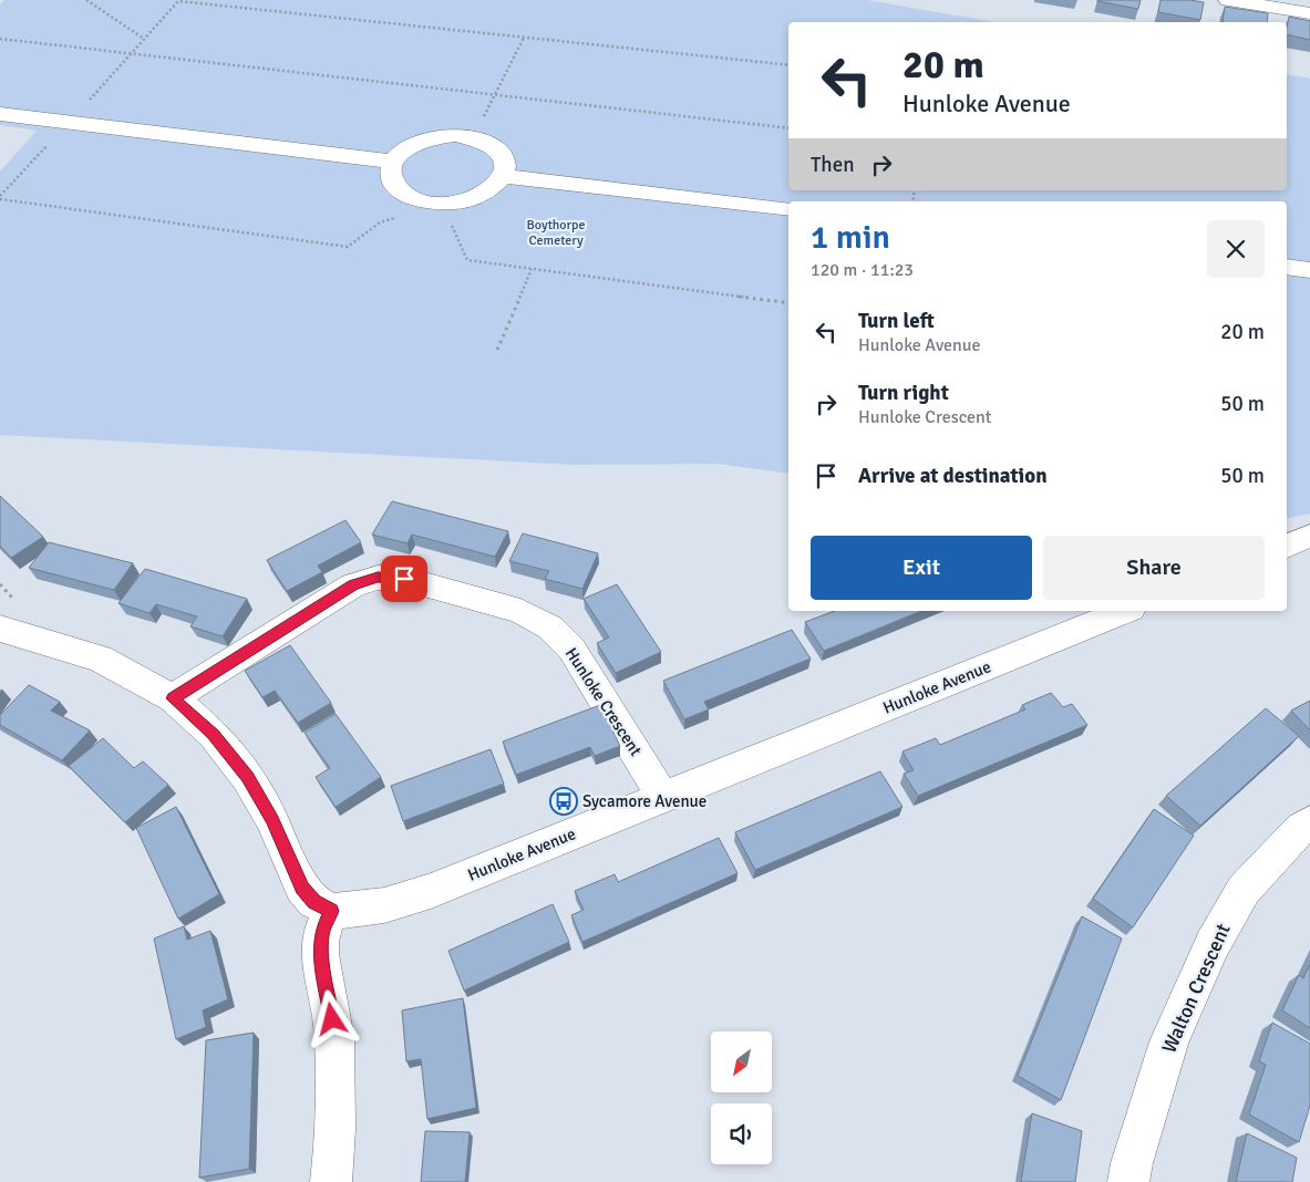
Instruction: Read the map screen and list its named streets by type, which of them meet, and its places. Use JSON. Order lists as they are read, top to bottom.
{
  "streets": {
    "street": ["Hunloke Avenue", "Hunloke Crescent", "Walton Crescent"]
  },
  "crossings": [
    ["Hunloke Avenue", "Hunloke Crescent"]
  ],
  "parks": ["Boythorpe Cemetery"],
  "places": {
    "bus stop": ["Sycamore Avenue"]
  },
  "north": "bottom left",
  "page": {
    "turn": ["20 m", "Hunloke Avenue"],
    "then": "Then",
    "heading": ["1 min", "120 m · 11:23"],
    "list": [
      {
        "name": "Turn left",
        "note": "Hunloke Avenue",
        "value": "20 m"
      },
      {
        "name": "Turn right",
        "note": "Hunloke Crescent",
        "value": "50 m"
      },
      {
        "name": "Arrive at destination",
        "value": "50 m"
      }
    ],
    "buttons": ["Exit", "Share"]
  }
}
